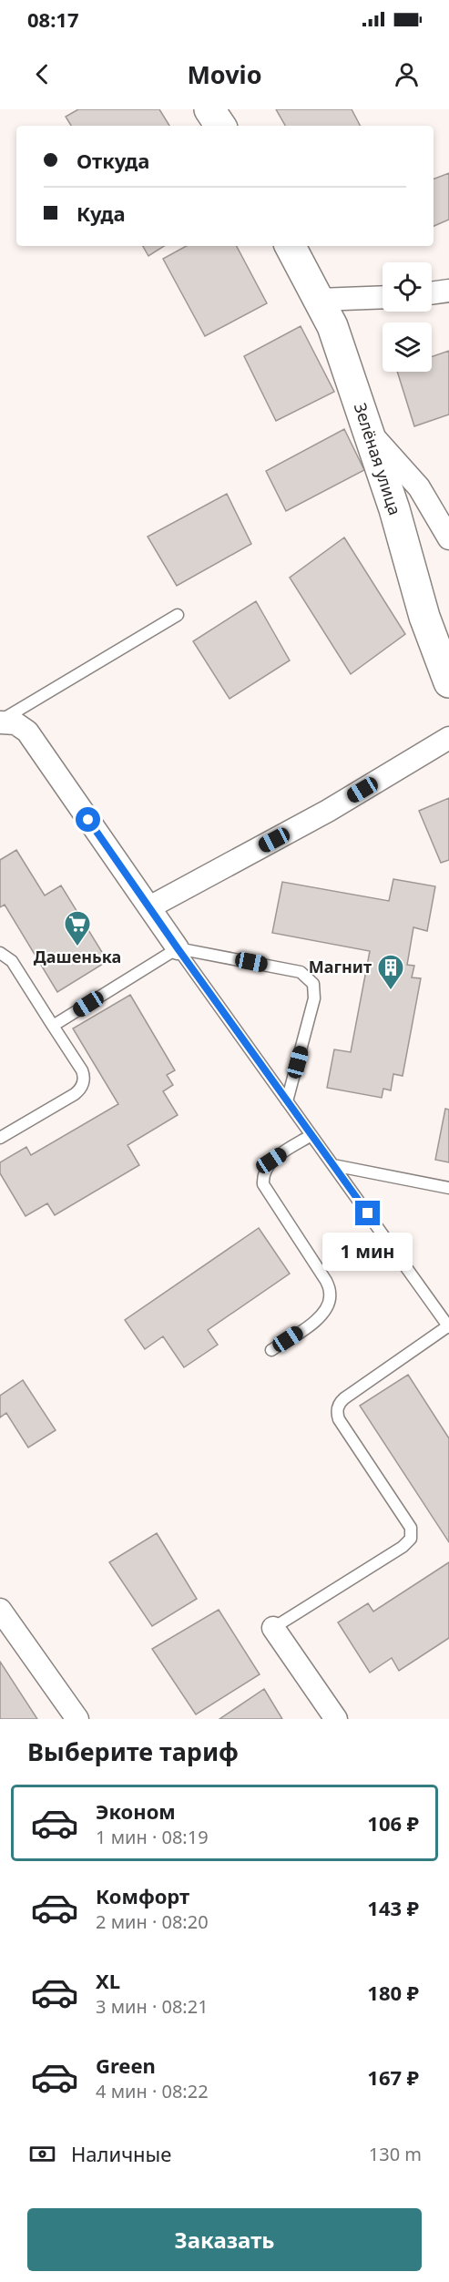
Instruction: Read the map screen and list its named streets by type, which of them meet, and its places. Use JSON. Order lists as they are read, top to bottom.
{
  "streets": {
    "main road": ["Зелёная улица"]
  },
  "places": {
    "supermarket": ["Дашенька"],
    "building": ["Магнит"]
  },
  "page": {
    "status": "08:17",
    "header": "Movio",
    "banner": ["Откуда", "Куда"],
    "bubble": "1 мин",
    "heading": "Выберите тариф",
    "list": [
      {
        "name": "Эконом",
        "note": "1 мин · 08:19",
        "value": "106 ₽"
      },
      {
        "name": "Комфорт",
        "note": "2 мин · 08:20",
        "value": "143 ₽"
      },
      {
        "name": "XL",
        "note": "3 мин · 08:21",
        "value": "180 ₽"
      },
      {
        "name": "Green",
        "note": "4 мин · 08:22",
        "value": "167 ₽"
      }
    ],
    "pay": ["Наличные", "130 m"],
    "buttons": "Заказать"
  }
}
